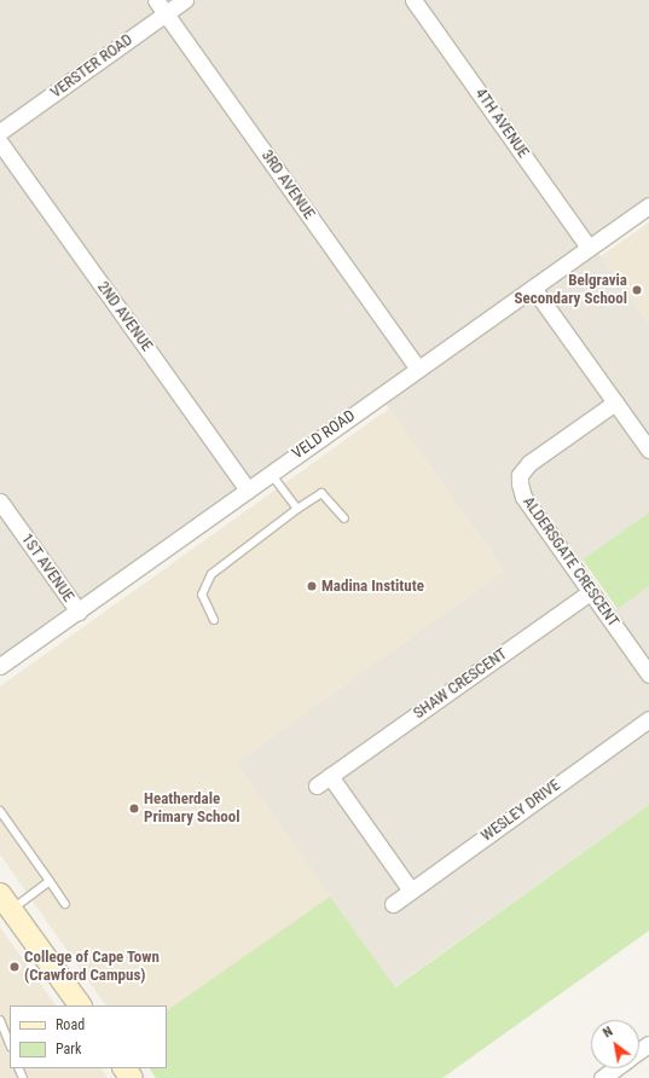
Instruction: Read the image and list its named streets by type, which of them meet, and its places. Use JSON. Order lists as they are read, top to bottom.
{
  "streets": {
    "street": [
      "VERSTER ROAD",
      "4TH AVENUE",
      "3RD AVENUE",
      "2ND AVENUE",
      "VELD ROAD",
      "ALDERSGATE CRESCENT",
      "1ST AVENUE",
      "SHAW CRESCENT",
      "WESLEY DRIVE"
    ]
  },
  "crossings": [
    ["VERSTER ROAD", "3RD AVENUE"],
    ["4TH AVENUE", "VELD ROAD"],
    ["3RD AVENUE", "VELD ROAD"],
    ["2ND AVENUE", "VELD ROAD"],
    ["VELD ROAD", "1ST AVENUE"],
    ["ALDERSGATE CRESCENT", "SHAW CRESCENT"]
  ],
  "places": [
    "Belgravia Secondary School",
    "Madina Institute",
    "Heatherdale Primary School",
    "College of Cape Town (Crawford Campus)"
  ],
  "legend": ["Road", "Park"],
  "north": "top left"
}
